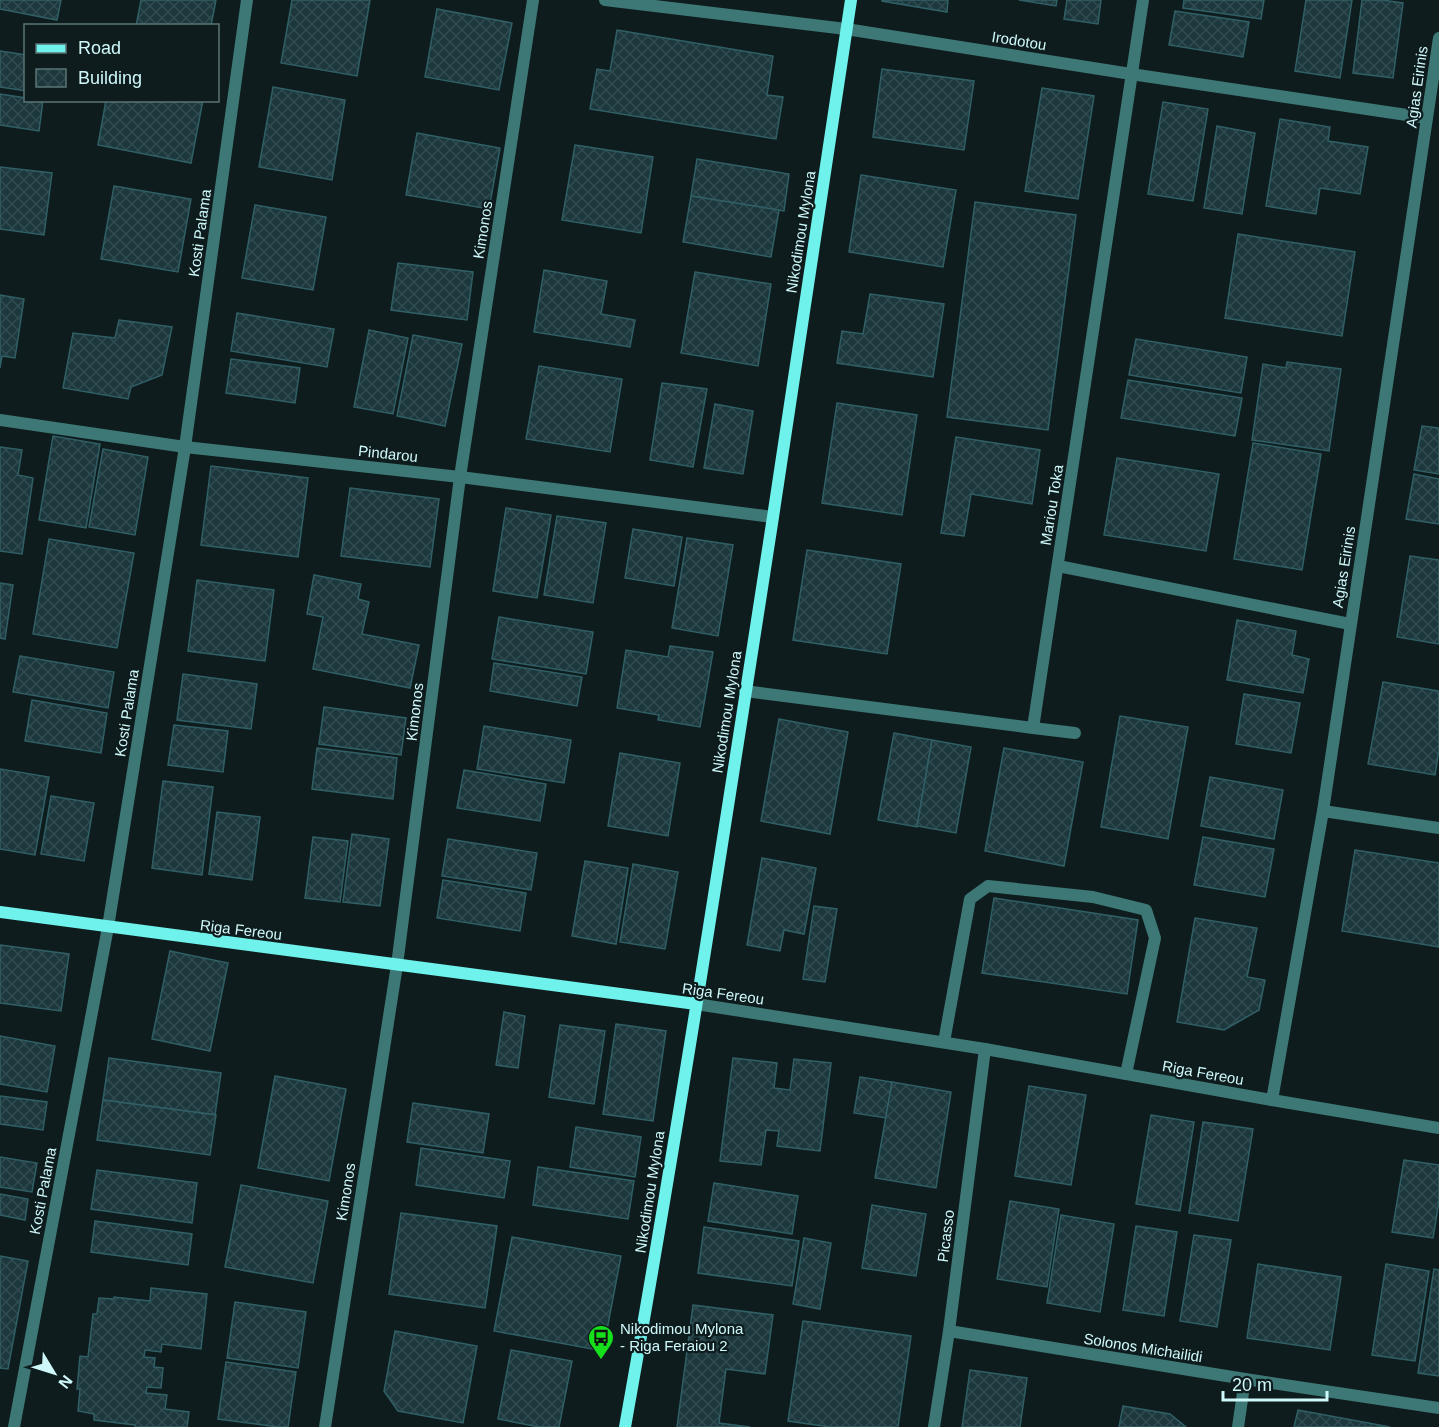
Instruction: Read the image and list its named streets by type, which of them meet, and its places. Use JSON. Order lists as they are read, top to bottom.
{
  "streets": {
    "street": [
      "Irodotou",
      "Agias Eirinis",
      "Kimonos",
      "Nikodimou Mylona",
      "Kosti Palama",
      "Pindarou",
      "Mariou Toka",
      "Riga Fereou",
      "Picasso",
      "Solonos Michailidi"
    ]
  },
  "crossings": [
    ["Irodotou", "Agias Eirinis"],
    ["Irodotou", "Nikodimou Mylona"],
    ["Irodotou", "Mariou Toka"],
    ["Agias Eirinis", "Riga Fereou"],
    ["Kimonos", "Pindarou"],
    ["Kimonos", "Riga Fereou"],
    ["Nikodimou Mylona", "Pindarou"],
    ["Nikodimou Mylona", "Riga Fereou"],
    ["Kosti Palama", "Pindarou"],
    ["Kosti Palama", "Riga Fereou"],
    ["Riga Fereou", "Picasso"],
    ["Picasso", "Solonos Michailidi"]
  ],
  "places": {
    "bus stop": ["Nikodimou Mylona - Riga Feraiou 2"]
  },
  "legend": ["Road", "Building"],
  "scale_bar": "20 m",
  "north": "bottom right"
}
